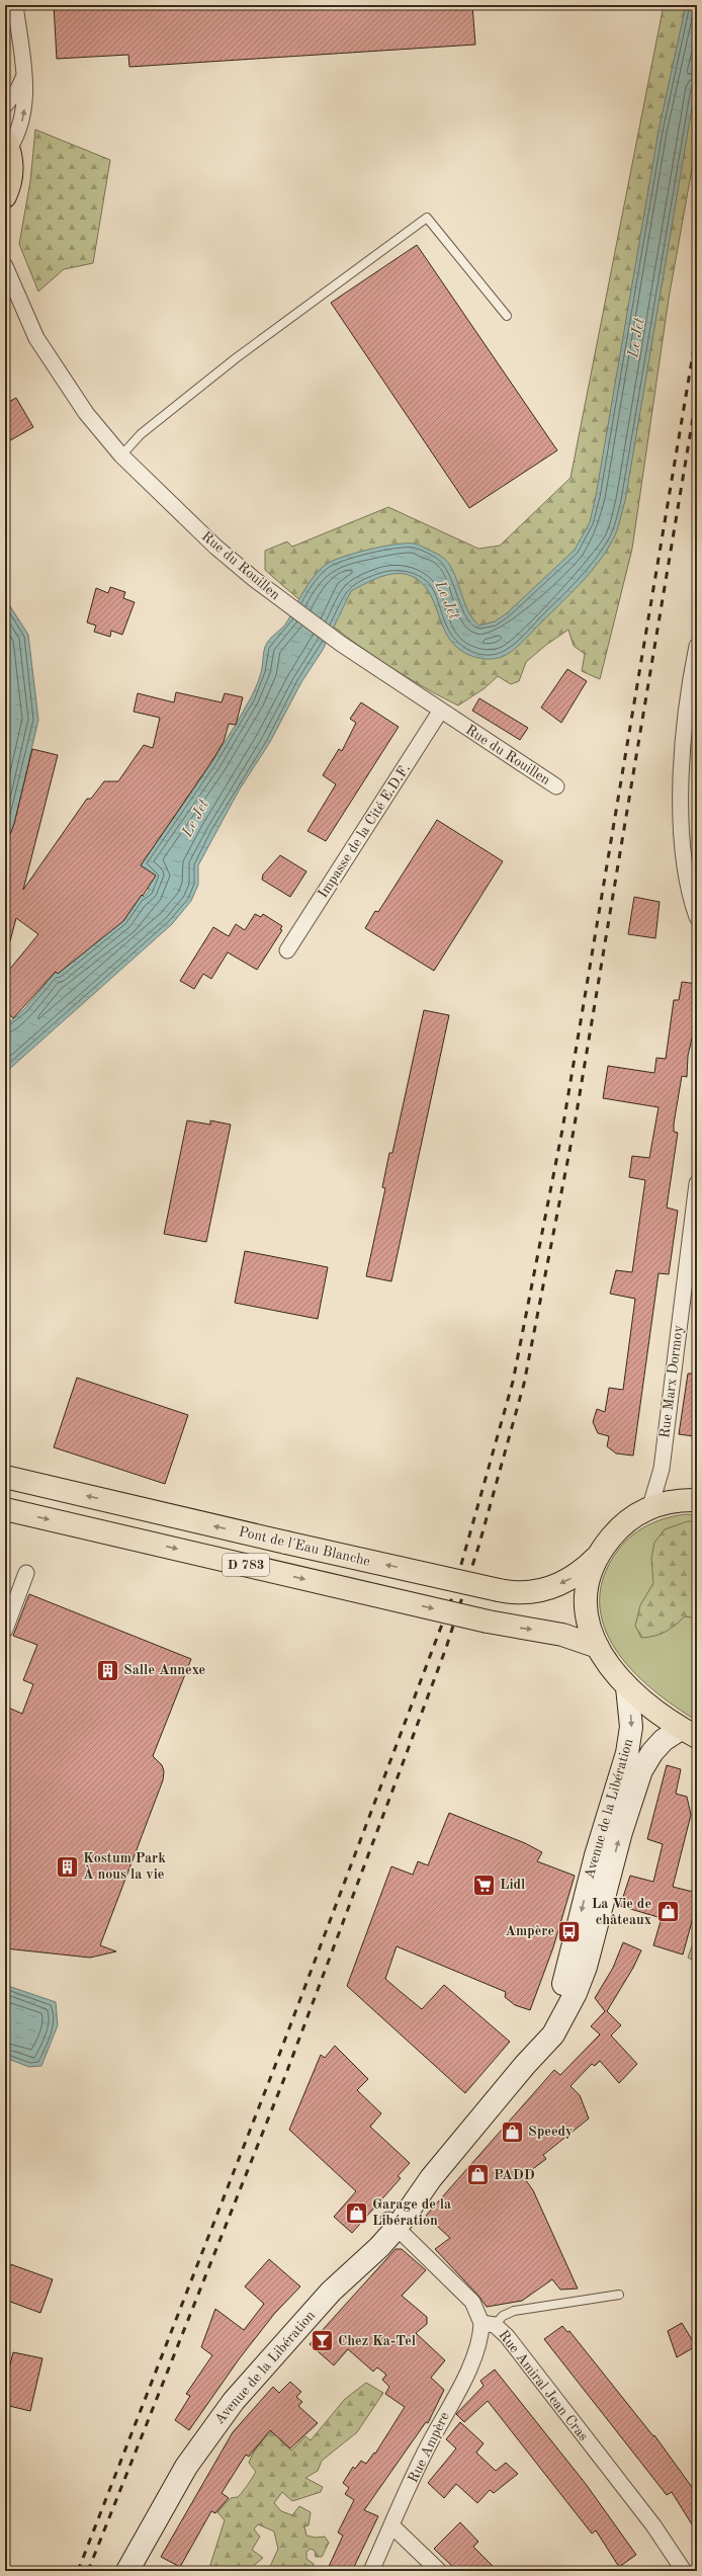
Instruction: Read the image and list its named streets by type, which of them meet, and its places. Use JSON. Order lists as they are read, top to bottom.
{
  "streets": {
    "main road": ["Pont de l'Eau Blanche", "D 783", "Avenue de la Libération"],
    "street": [
      "Rue du Rouillen",
      "Impasse de la Cité E.D.F.",
      "Rue Marx Dormoy",
      "Rue Amiral Jean Cras",
      "Rue Ampère"
    ]
  },
  "crossings": [
    ["Rue du Rouillen", "Impasse de la Cité E.D.F."],
    ["Avenue de la Libération", "Rue Amiral Jean Cras"],
    ["Rue Amiral Jean Cras", "Rue Ampère"]
  ],
  "water": ["Le Jet"],
  "places": {
    "building": ["Salle Annexe", "Kostum Park À nous la vie"],
    "supermarket": ["Lidl"],
    "shop": [
      "La Vie de châteaux",
      "Speedy",
      "PADD",
      "Garage de la Libération"
    ],
    "bus stop": ["Ampère"],
    "bar": ["Chez Ka-Tel"]
  }
}
